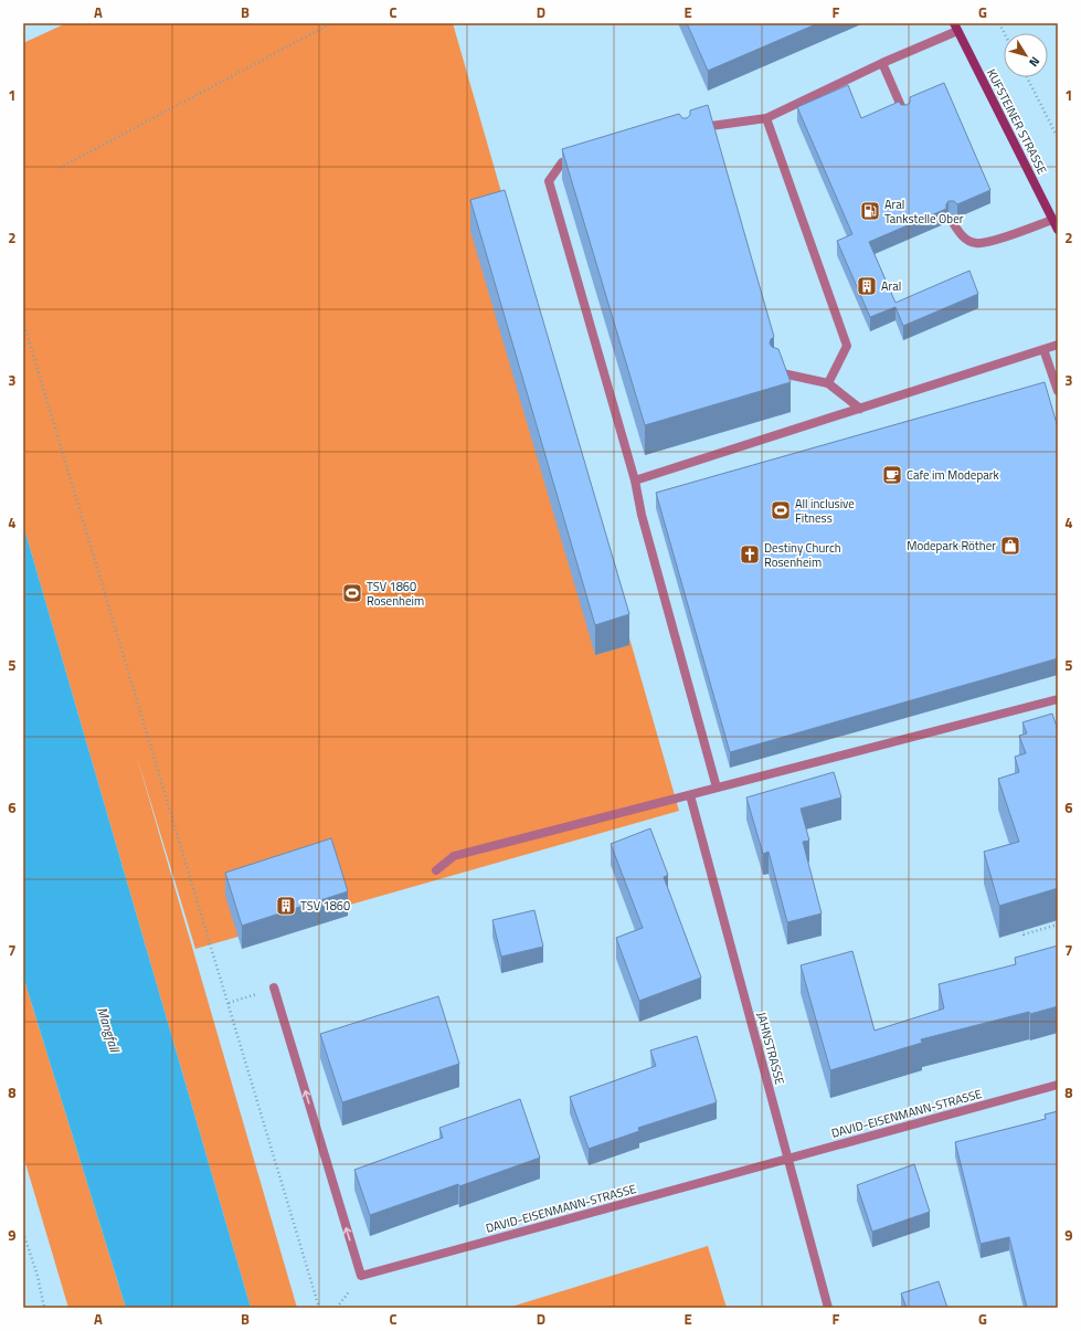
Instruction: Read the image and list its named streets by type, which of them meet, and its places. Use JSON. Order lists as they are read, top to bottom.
{
  "streets": {
    "main road": ["KUFSTEINER STRASSE"],
    "street": ["JAHNSTRASSE", "DAVID-EISENMANN-STRASSE"]
  },
  "crossings": [
    ["JAHNSTRASSE", "DAVID-EISENMANN-STRASSE"]
  ],
  "water": ["Mangfall"],
  "places": {
    "fuel station": ["Aral Tankstelle Ober"],
    "building": ["Aral", "TSV 1860"],
    "cafe": ["Cafe im Modepark"],
    "sports": ["All inclusive Fitness", "TSV 1860 Rosenheim"],
    "shop": ["Modepark Röther"],
    "church": ["Destiny Church Rosenheim"]
  },
  "north": "bottom right",
  "grid": {
    "columns": [
      "A",
      "B",
      "C",
      "D",
      "E",
      "F",
      "G"
    ],
    "rows": [
      "1",
      "2",
      "3",
      "4",
      "5",
      "6",
      "7",
      "8",
      "9"
    ]
  }
}
